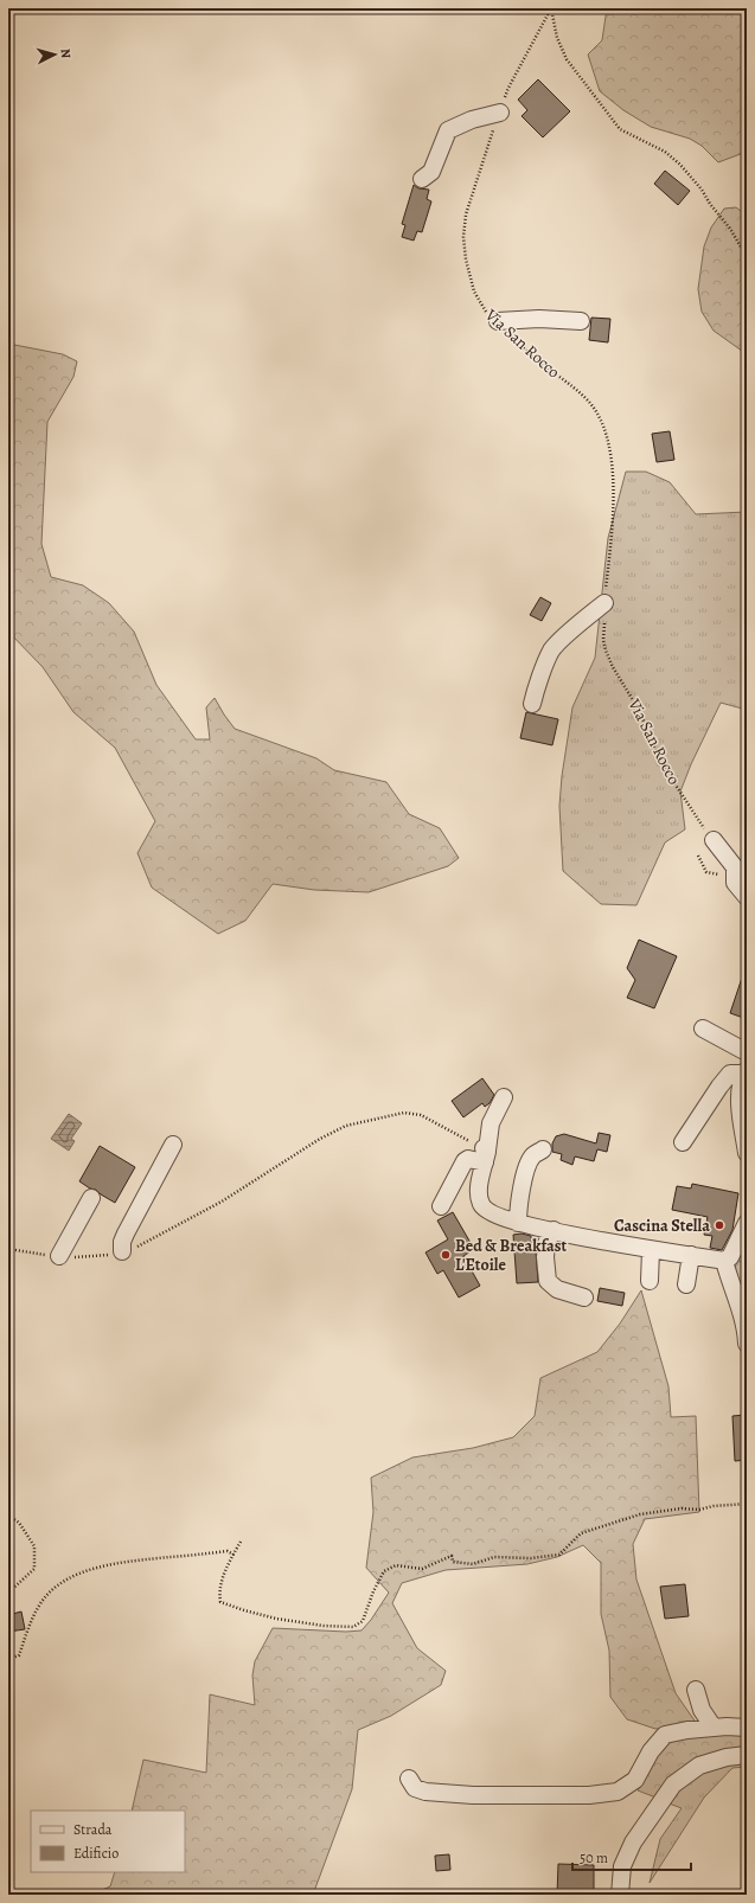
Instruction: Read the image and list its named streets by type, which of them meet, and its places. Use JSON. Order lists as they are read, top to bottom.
{
  "streets": {
    "path": ["Via San Rocco"]
  },
  "places": ["Cascina Stella", "Bed & Breakfast L'Etoile"],
  "legend": ["Strada", "Edificio"],
  "scale_bar": "50 m",
  "north": "right"
}
